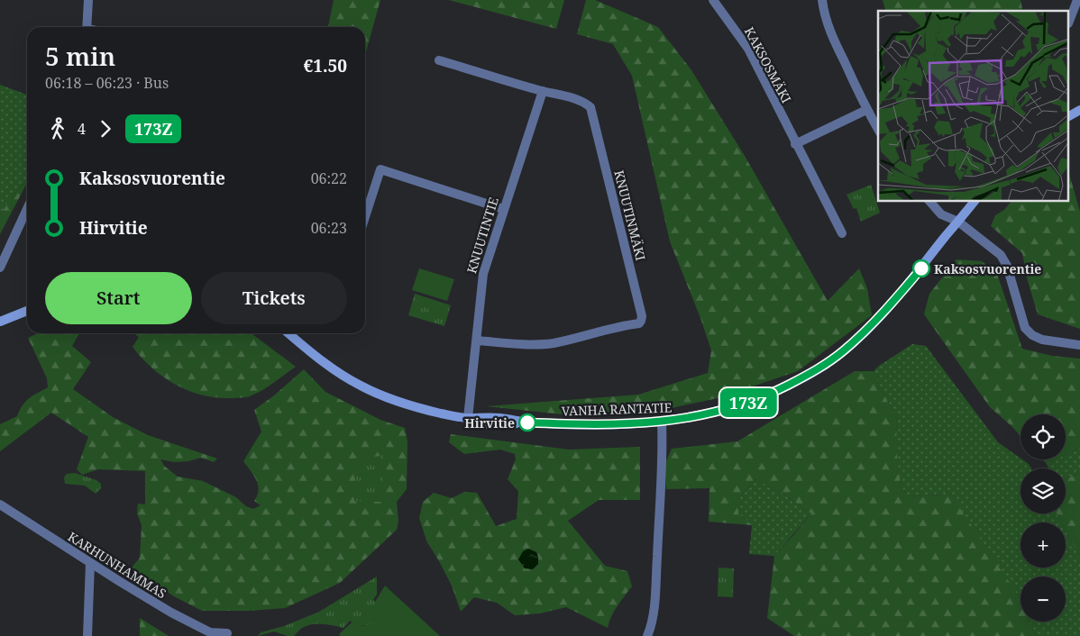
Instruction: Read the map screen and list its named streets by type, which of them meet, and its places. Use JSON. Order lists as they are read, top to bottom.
{
  "streets": {
    "main road": ["VANHA RANTATIE"],
    "street": [
      "KAKSOSMÄKI",
      "KNUUTINMÄKI",
      "KNUUTINTIE",
      "KARHUNHAMMAS"
    ]
  },
  "crossings": [
    ["KNUUTINMÄKI", "KNUUTINTIE"],
    ["KNUUTINTIE", "VANHA RANTATIE"]
  ],
  "places": ["Kaksosvuorentie", "Hirvitie"],
  "lines": ["bus line 173Z"],
  "page": {
    "on_map": "173Z",
    "heading": ["5 min", "06:18 – 06:23 · Bus", "€1.50"],
    "legs": ["4", "173Z"],
    "list": [
      {
        "name": "Kaksosvuorentie",
        "value": "06:22"
      },
      {
        "name": "Hirvitie",
        "value": "06:23"
      }
    ],
    "buttons": ["Start", "Tickets"],
    "map_buttons": ["+", "−"]
  }
}
